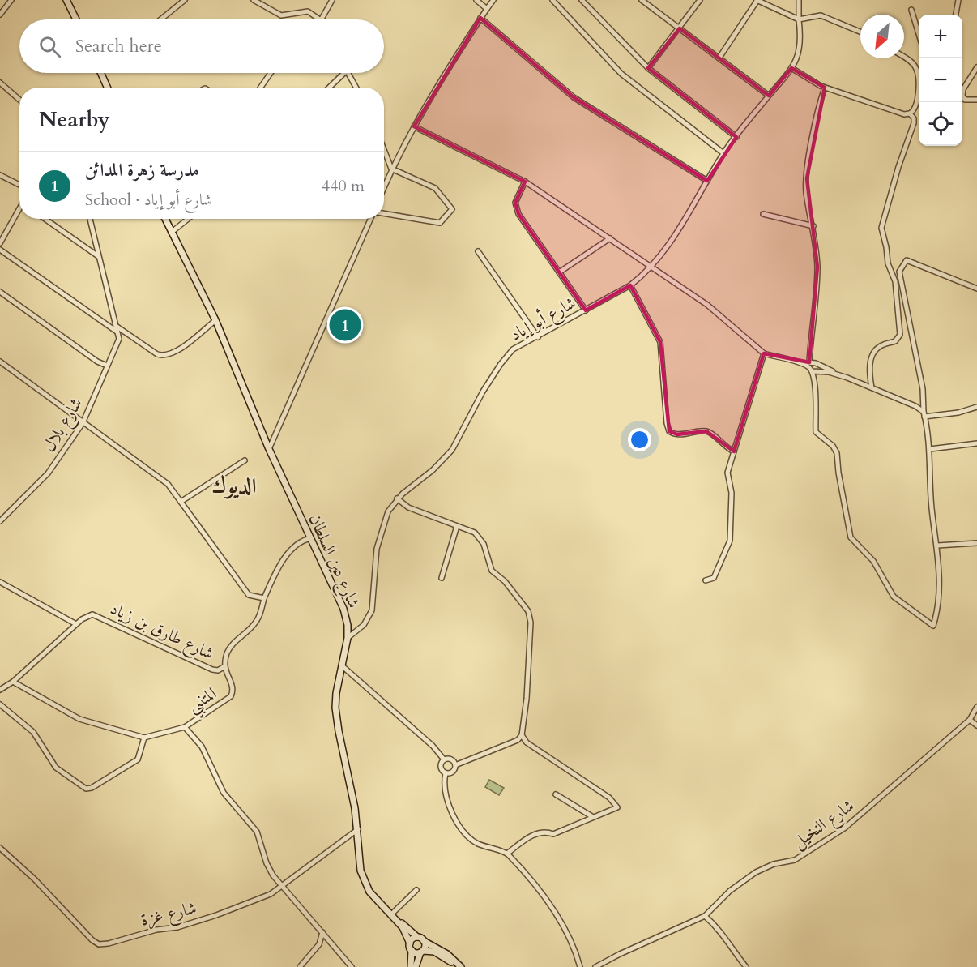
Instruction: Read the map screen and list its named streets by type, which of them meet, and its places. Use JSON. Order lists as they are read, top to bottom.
{
  "streets": {
    "main road": ["شارع عين السلطان"],
    "street": [
      "شارع أبو إياد",
      "شارع بلال",
      "شارع طارق بن زياد",
      "المتنبي",
      "شارع النخيل",
      "شارع غزة"
    ]
  },
  "crossings": [
    ["شارع أبو إياد", "شارع عين السلطان"],
    ["شارع عين السلطان", "شارع طارق بن زياد"],
    ["شارع عين السلطان", "شارع غزة"],
    ["شارع طارق بن زياد", "المتنبي"]
  ],
  "districts": ["الديوك"],
  "north": "bottom left",
  "page": {
    "map_buttons": ["+", "−"],
    "search": "Search here",
    "heading": "Nearby",
    "list": [
      {
        "mark": "1",
        "name": "مدرسة زهرة المدائن",
        "note": "School · شارع أبو إياد",
        "value": "440 m"
      }
    ],
    "pins": "1"
  }
}
